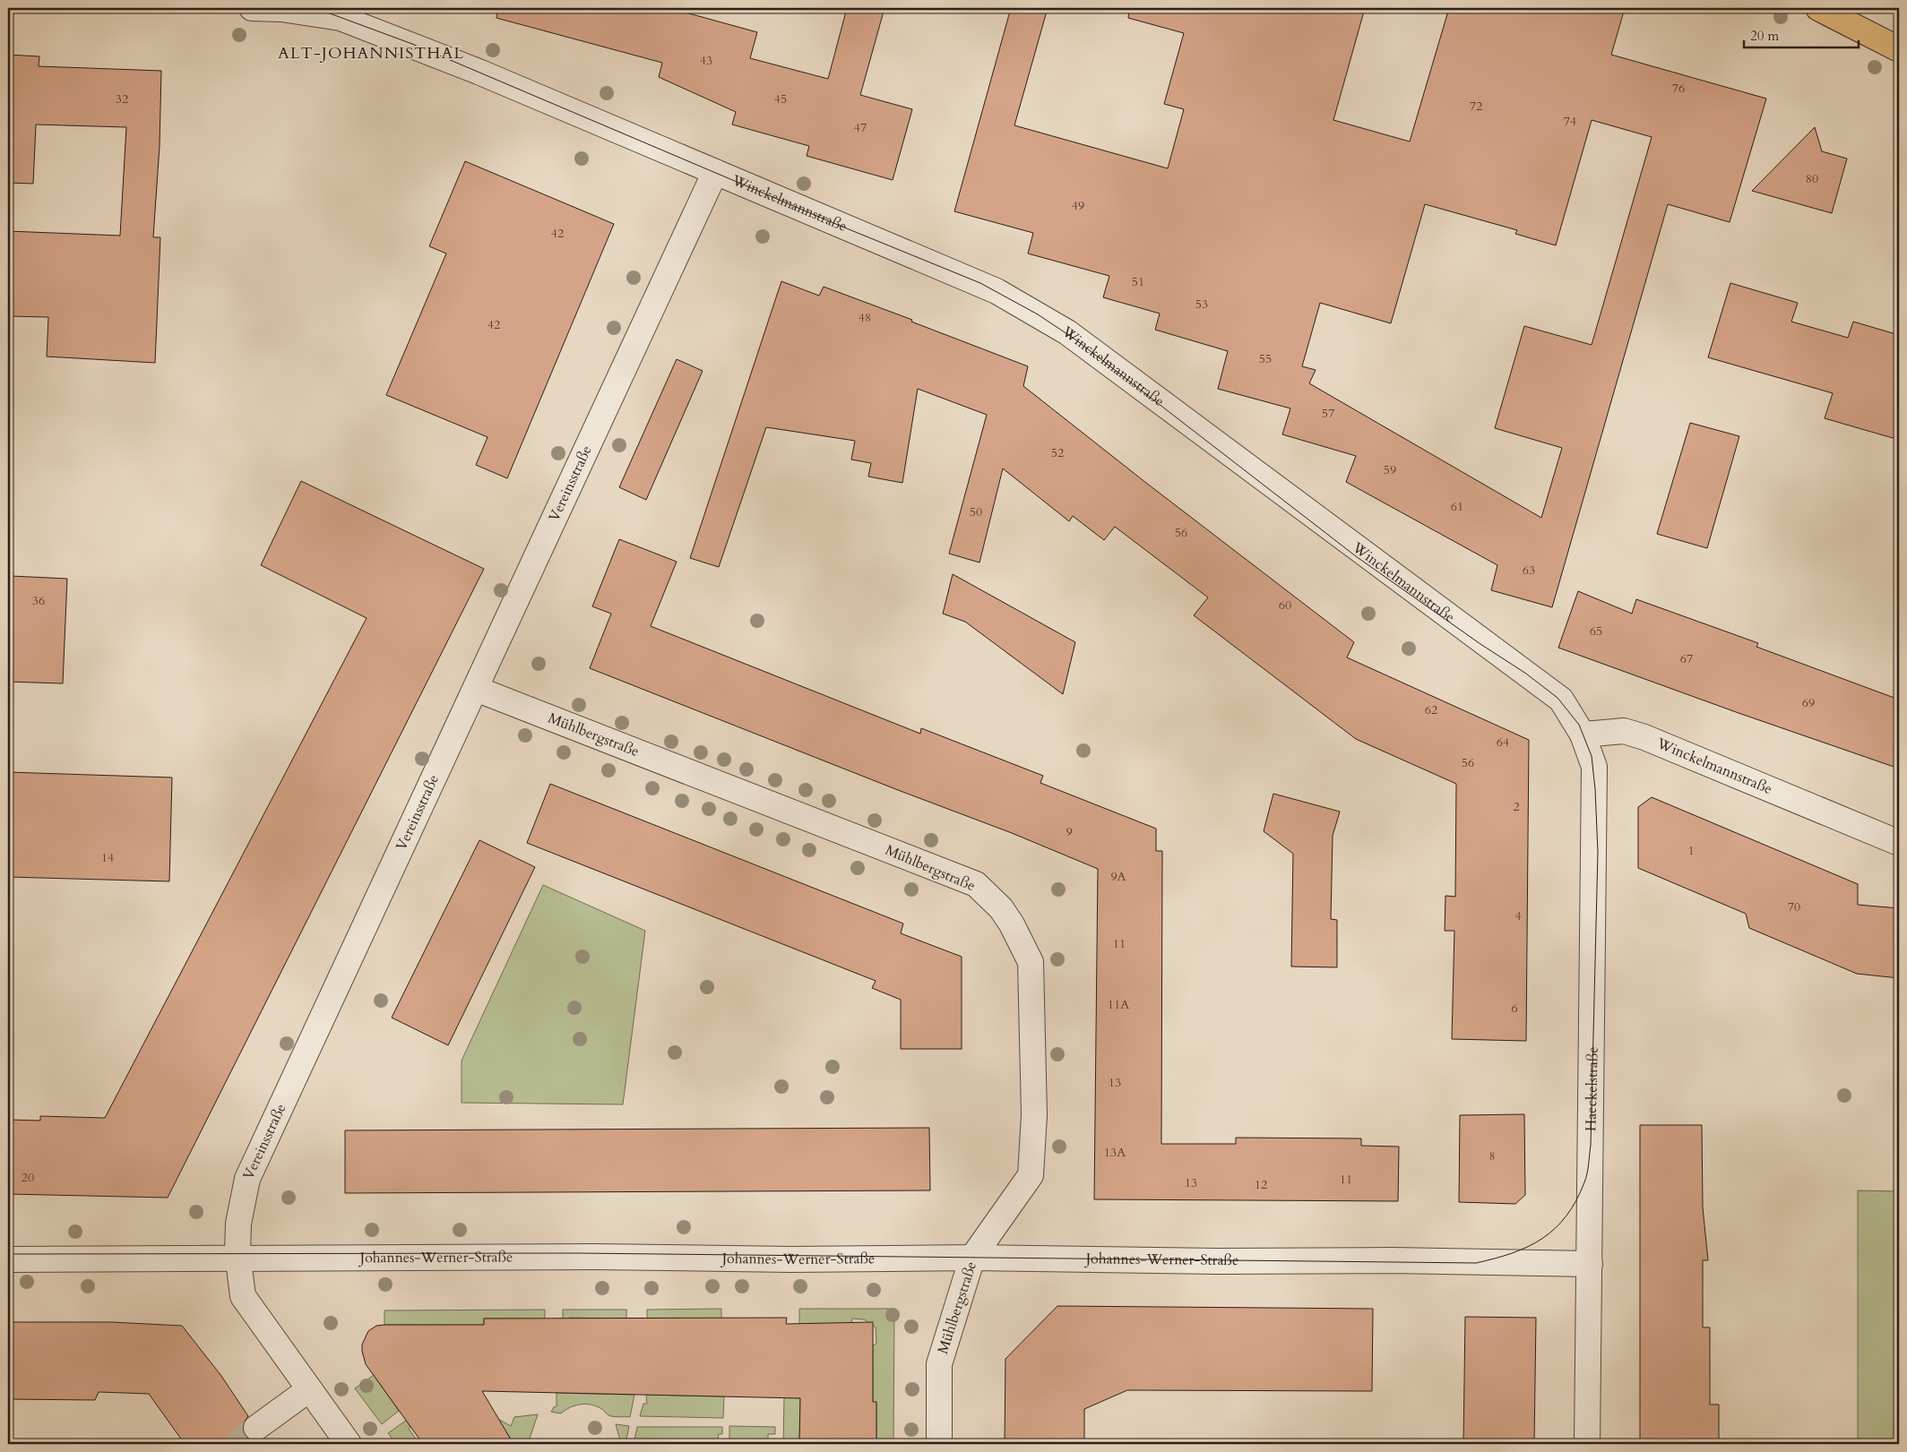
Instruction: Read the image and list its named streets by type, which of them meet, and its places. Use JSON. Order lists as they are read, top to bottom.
{
  "streets": {
    "street": [
      "Winckelmannstraße",
      "Vereinsstraße",
      "Mühlbergstraße",
      "Haeckelstraße",
      "Johannes-Werner-Straße"
    ]
  },
  "crossings": [
    ["Winckelmannstraße", "Vereinsstraße"],
    ["Winckelmannstraße", "Haeckelstraße"],
    ["Vereinsstraße", "Mühlbergstraße"],
    ["Vereinsstraße", "Johannes-Werner-Straße"],
    ["Mühlbergstraße", "Johannes-Werner-Straße"],
    ["Haeckelstraße", "Johannes-Werner-Straße"]
  ],
  "districts": ["ALT-JOHANNISTHAL"],
  "house_numbers": [
    "43",
    "76",
    "32",
    "45",
    "72",
    "74",
    "47",
    "80",
    "49",
    "42",
    "51",
    "53",
    "48",
    "42",
    "55",
    "57",
    "52",
    "59",
    "61",
    "50",
    "56",
    "63",
    "36",
    "60",
    "65",
    "67",
    "69",
    "62",
    "64",
    "56",
    "2",
    "9",
    "1",
    "14",
    "9A",
    "70",
    "4",
    "11",
    "11A",
    "6",
    "13",
    "13A",
    "8",
    "20",
    "11",
    "13",
    "12"
  ],
  "scale_bar": "20 m"
}
